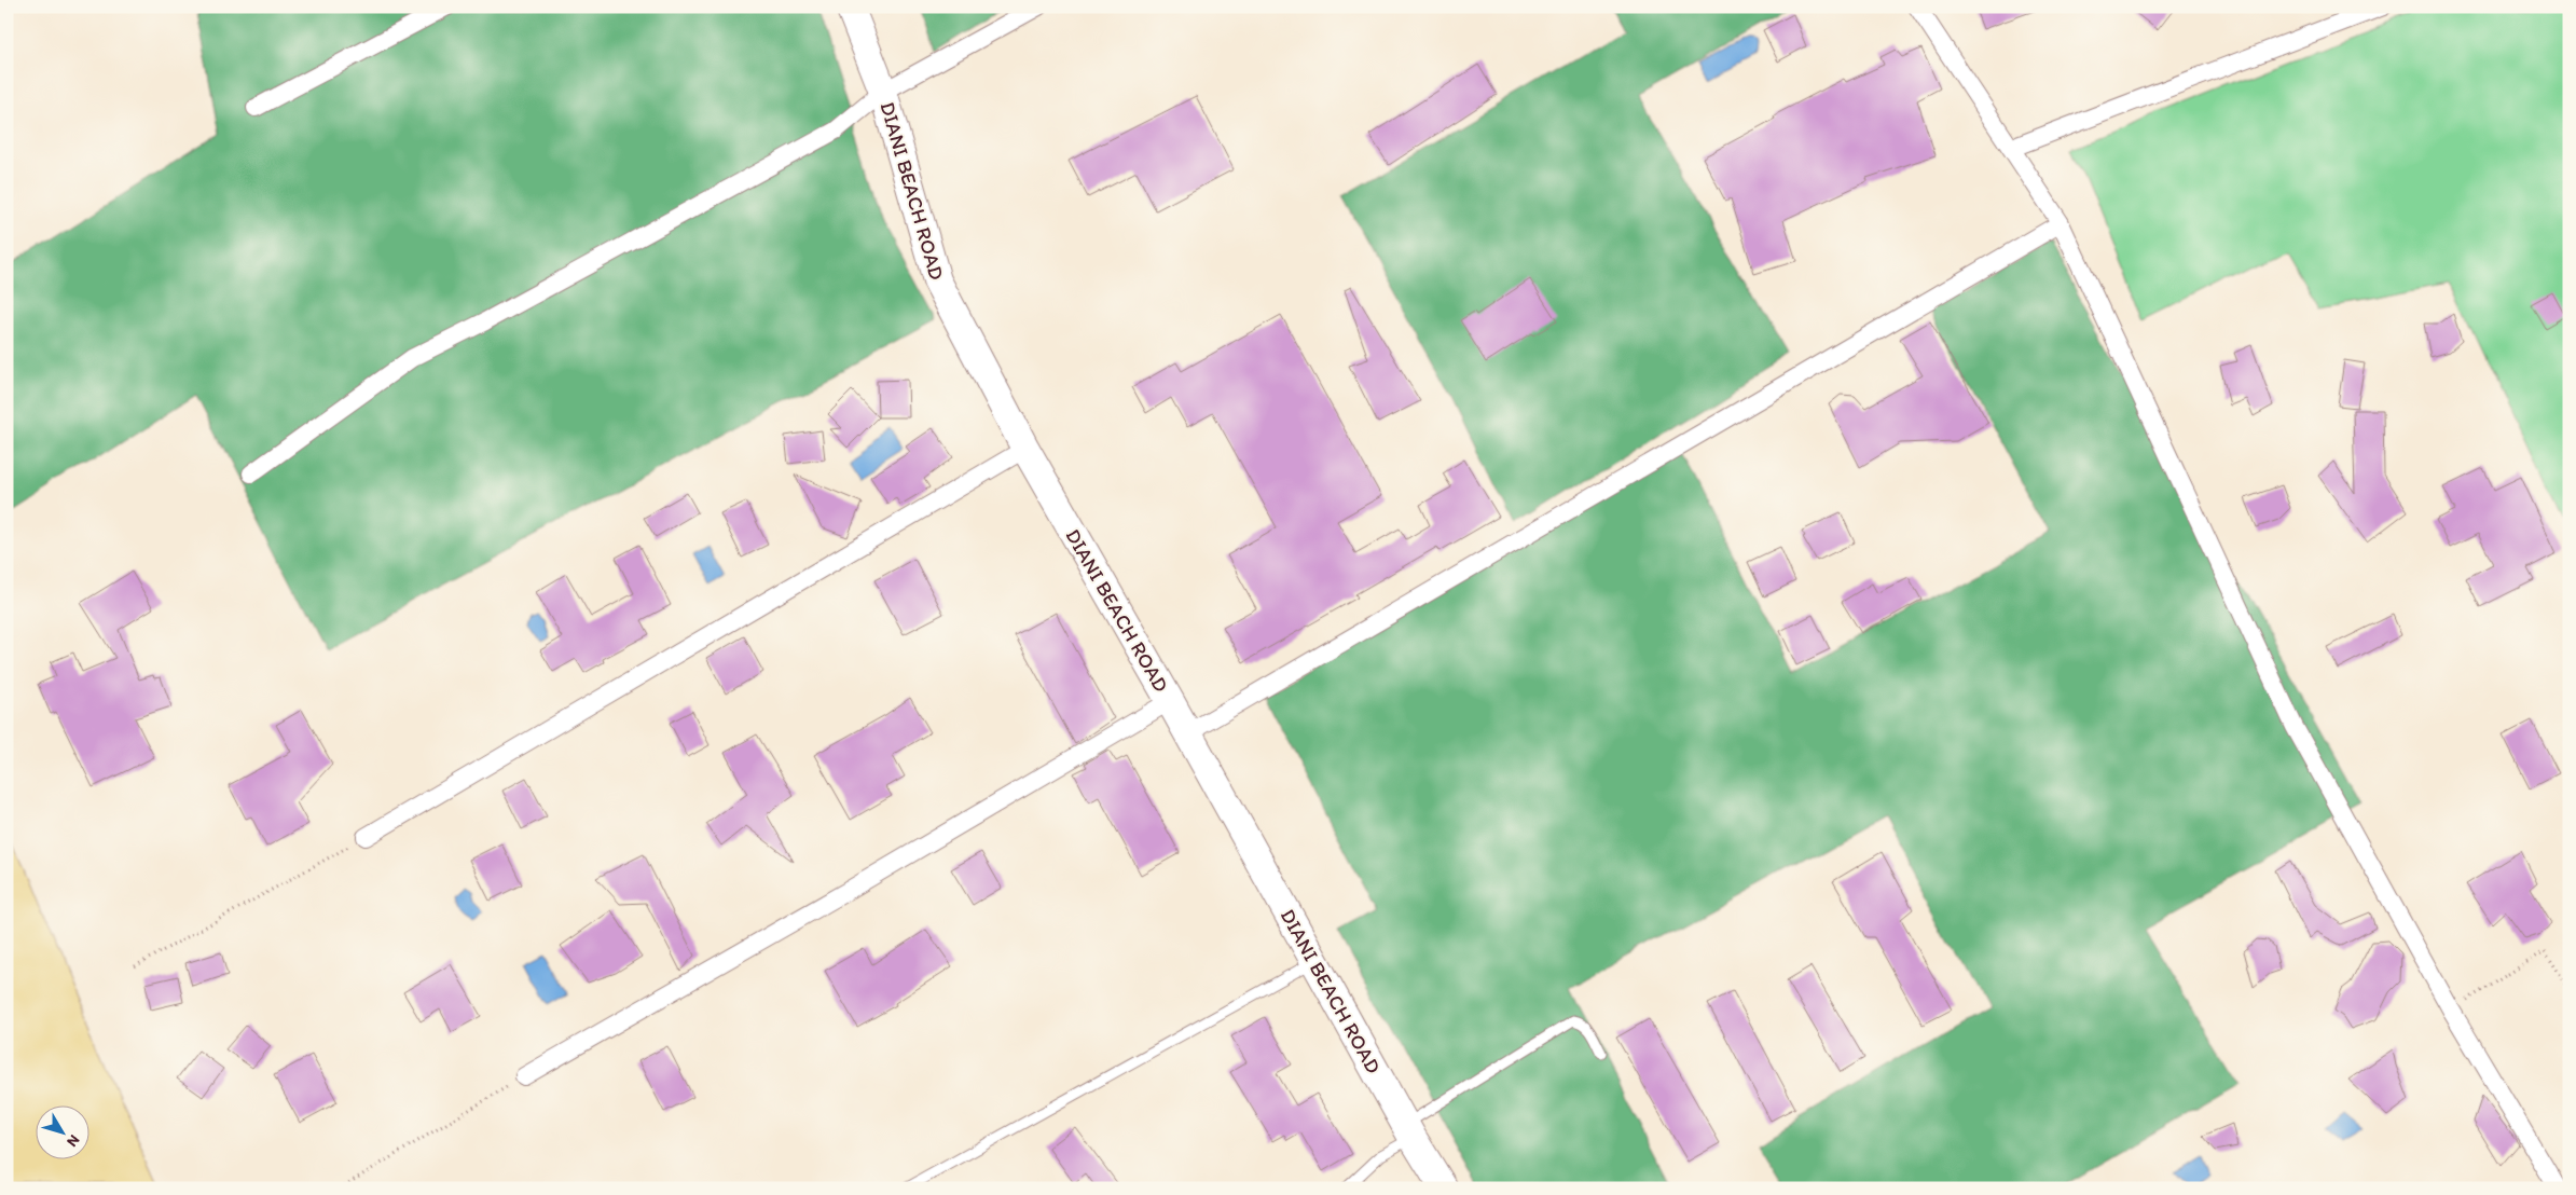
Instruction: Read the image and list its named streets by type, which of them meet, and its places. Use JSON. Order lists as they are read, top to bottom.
{
  "streets": {
    "main road": ["DIANI BEACH ROAD"]
  },
  "north": "bottom right"
}
